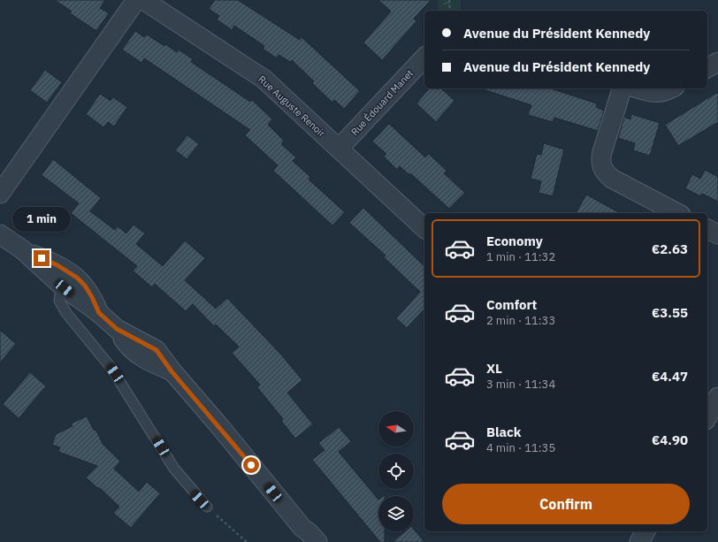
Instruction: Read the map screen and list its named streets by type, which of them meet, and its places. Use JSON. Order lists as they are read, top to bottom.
{
  "streets": {
    "street": ["Rue Édouard Manet", "Rue Auguste Renoir"]
  },
  "crossings": [
    ["Rue Édouard Manet", "Rue Auguste Renoir"]
  ],
  "north": "left",
  "page": {
    "banner": ["Avenue du Président Kennedy", "Avenue du Président Kennedy"],
    "bubble": "1 min",
    "list": [
      {
        "name": "Economy",
        "note": "1 min · 11:32",
        "value": "€2.63"
      },
      {
        "name": "Comfort",
        "note": "2 min · 11:33",
        "value": "€3.55"
      },
      {
        "name": "XL",
        "note": "3 min · 11:34",
        "value": "€4.47"
      },
      {
        "name": "Black",
        "note": "4 min · 11:35",
        "value": "€4.90"
      }
    ],
    "buttons": "Confirm"
  }
}
